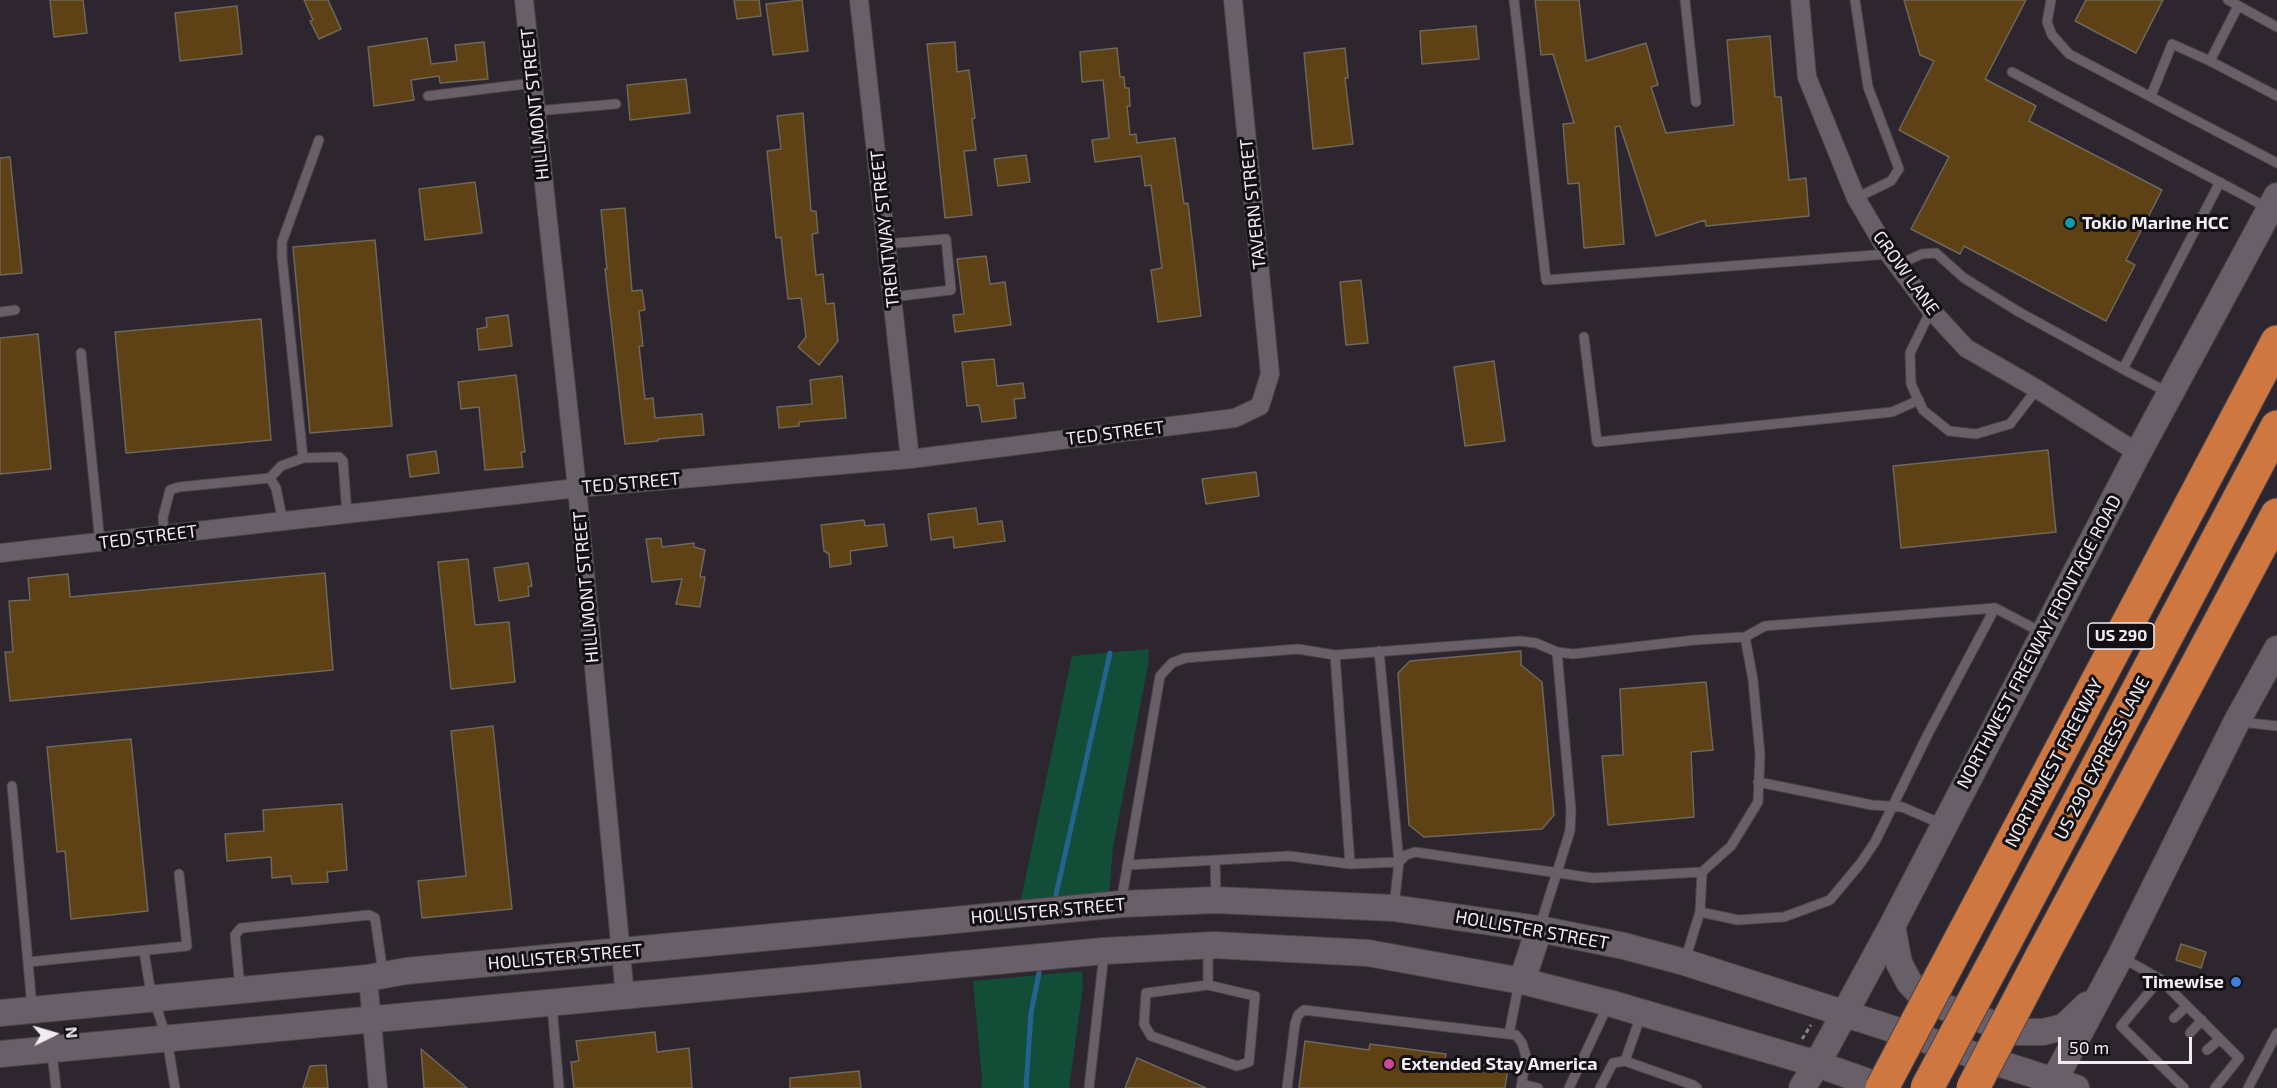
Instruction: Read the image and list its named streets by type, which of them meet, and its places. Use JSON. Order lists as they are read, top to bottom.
{
  "streets": {
    "highway": ["US 290", "US 290 EXPRESS LANE", "NORTHWEST FREEWAY"],
    "main road": ["NORTHWEST FREEWAY FRONTAGE ROAD", "HOLLISTER STREET"],
    "street": [
      "HILLMONT STREET",
      "TAVERN STREET",
      "TRENTWAY STREET",
      "GROW LANE",
      "TED STREET"
    ]
  },
  "crossings": [
    ["HILLMONT STREET", "TED STREET"],
    ["HILLMONT STREET", "HOLLISTER STREET"],
    ["TAVERN STREET", "TED STREET"],
    ["TRENTWAY STREET", "TED STREET"],
    ["GROW LANE", "NORTHWEST FREEWAY FRONTAGE ROAD"],
    ["NORTHWEST FREEWAY FRONTAGE ROAD", "HOLLISTER STREET"]
  ],
  "places": ["Tokio Marine HCC", "Timewise", "Extended Stay America"],
  "scale_bar": "50 m",
  "north": "right"
}
